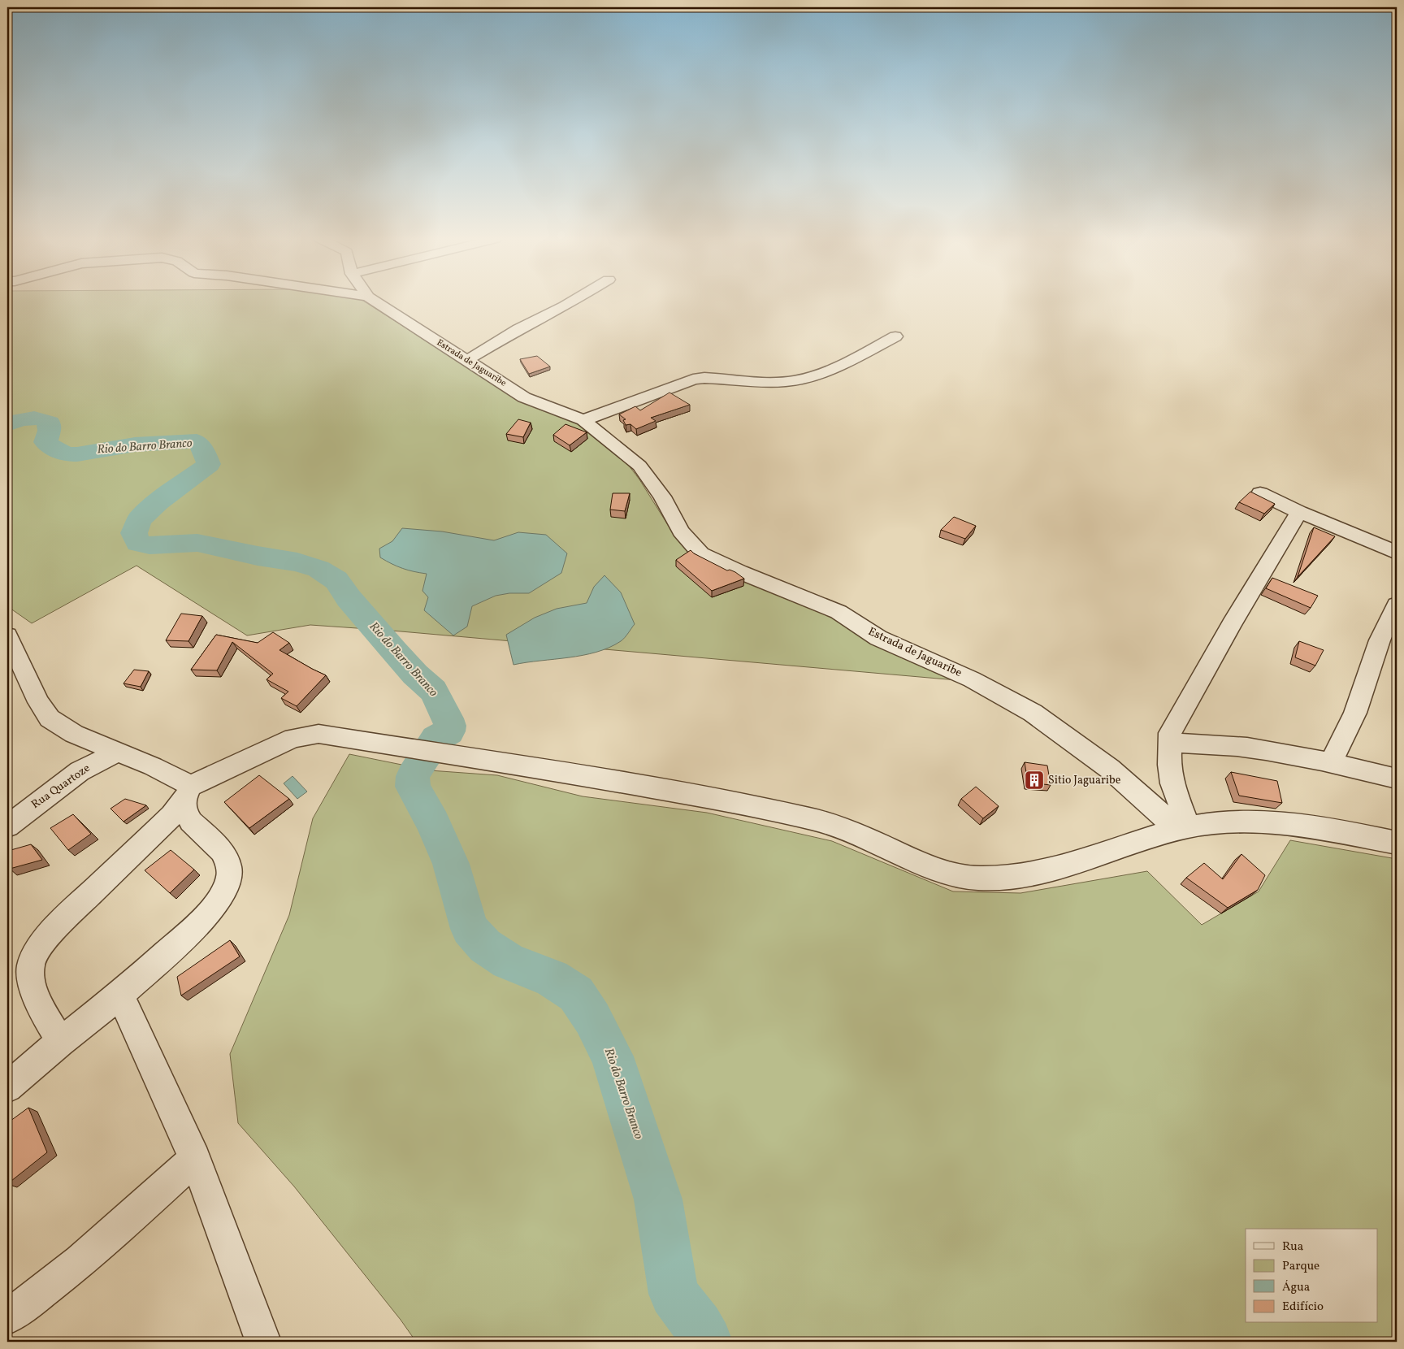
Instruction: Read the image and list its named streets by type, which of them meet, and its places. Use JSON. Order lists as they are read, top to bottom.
{
  "streets": {
    "street": ["Estrada de Jaguaribe", "Rua Quartoze"]
  },
  "water": ["Rio do Barro Branco"],
  "places": {
    "building": ["Sitio Jaguaribe"]
  },
  "legend": [
    "Rua",
    "Parque",
    "Água",
    "Edifício"
  ]
}
